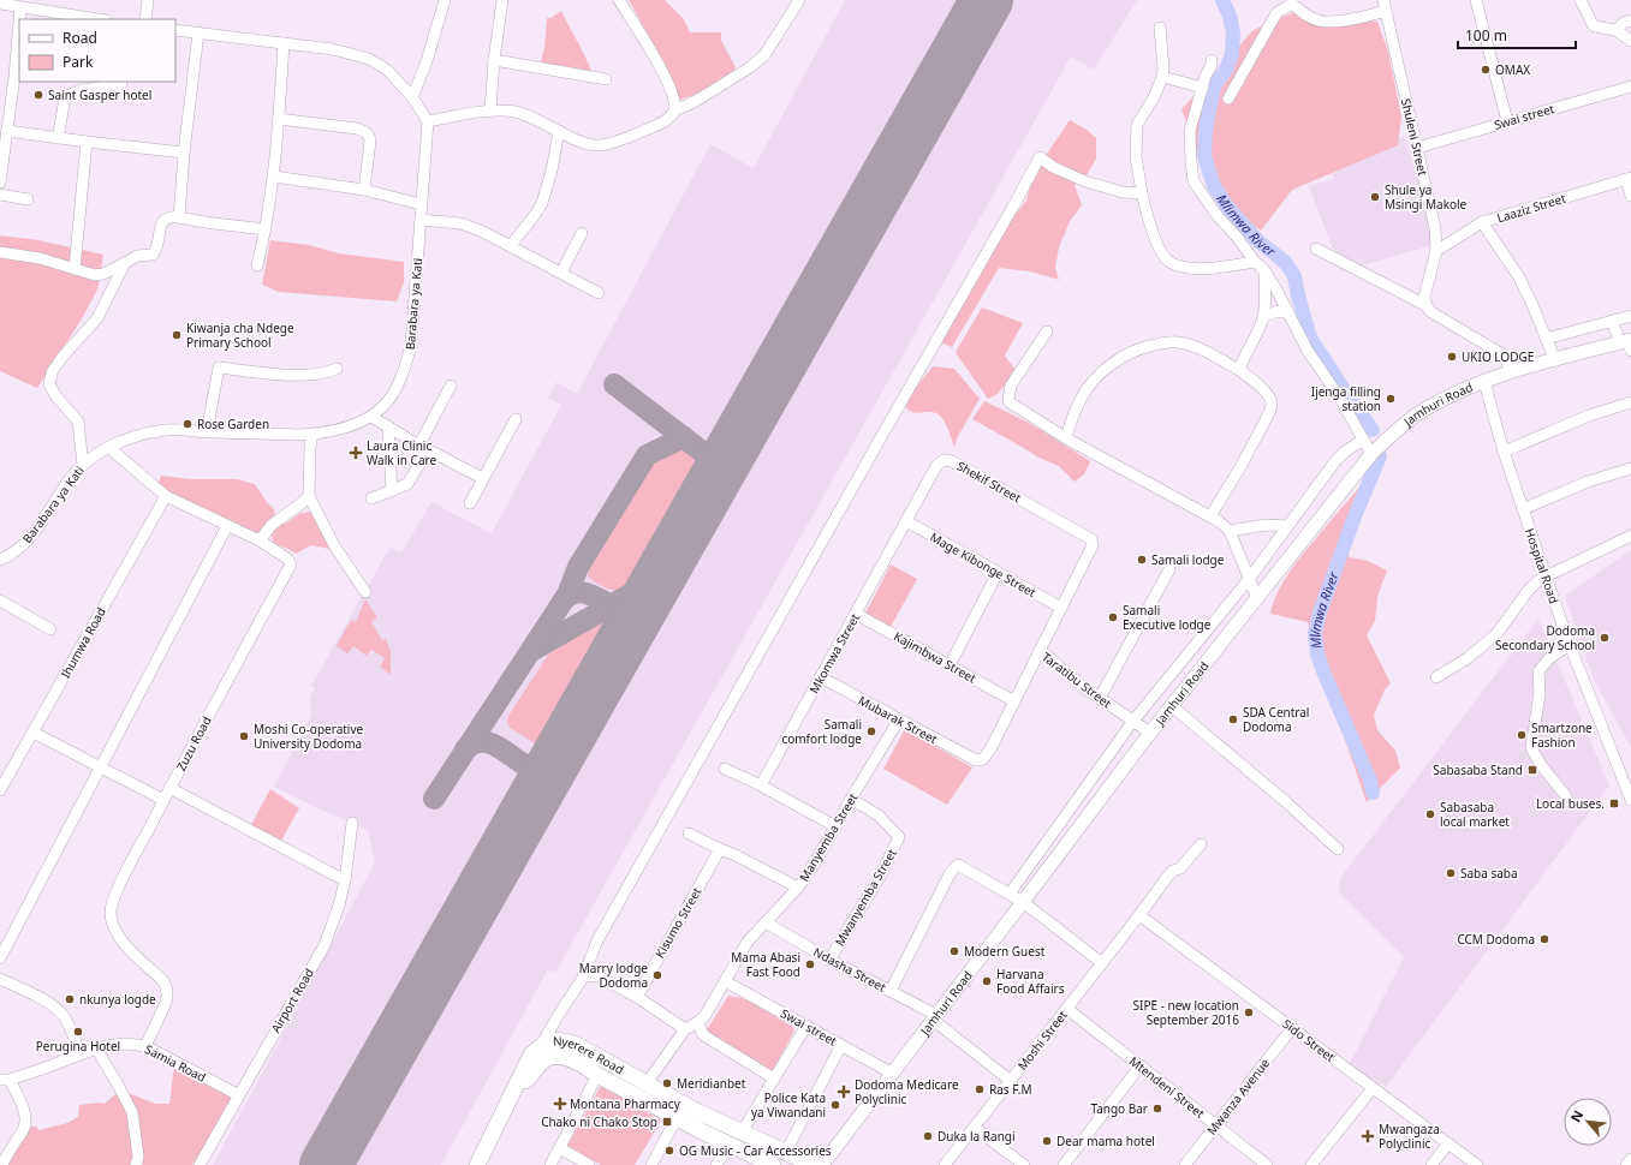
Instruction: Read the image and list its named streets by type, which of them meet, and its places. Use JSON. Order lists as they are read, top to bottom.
{
  "streets": {
    "highway": ["Nyerere Road"],
    "main road": ["Jamhuri Road"],
    "street": [
      "Swai street",
      "Shuleni Street",
      "Laaziz Street",
      "Barabara ya Kati",
      "Shekif Street",
      "Mage Kibonge Street",
      "Hospital Road",
      "Ihumwa Road",
      "Mkomwa Street",
      "Kajimbwa Street",
      "Taratibu Street",
      "Mubarak Street",
      "Zuzu Road",
      "Manyemba Street",
      "Mwanyemba Street",
      "Kisumo Street",
      "Ndasha Street",
      "Airport Road",
      "Moshi Street",
      "Sido Street",
      "Samia Road",
      "Mtendeni Street",
      "Mwanza Avenue"
    ]
  },
  "crossings": [
    ["Swai street", "Shuleni Street"],
    ["Swai street", "Jamhuri Road"],
    ["Swai street", "Manyemba Street"],
    ["Shuleni Street", "Laaziz Street"],
    ["Barabara ya Kati", "Zuzu Road"],
    ["Jamhuri Road", "Hospital Road"],
    ["Jamhuri Road", "Taratibu Street"],
    ["Jamhuri Road", "Ndasha Street"],
    ["Shekif Street", "Mage Kibonge Street"],
    ["Shekif Street", "Mkomwa Street"],
    ["Mage Kibonge Street", "Mkomwa Street"],
    ["Ihumwa Road", "Zuzu Road"],
    ["Mkomwa Street", "Kajimbwa Street"],
    ["Mkomwa Street", "Mubarak Street"],
    ["Kajimbwa Street", "Taratibu Street"],
    ["Taratibu Street", "Mubarak Street"],
    ["Mubarak Street", "Manyemba Street"],
    ["Zuzu Road", "Samia Road"],
    ["Manyemba Street", "Mwanyemba Street"],
    ["Manyemba Street", "Ndasha Street"],
    ["Manyemba Street", "Nyerere Road"],
    ["Mwanyemba Street", "Ndasha Street"],
    ["Ndasha Street", "Moshi Street"],
    ["Airport Road", "Samia Road"],
    ["Moshi Street", "Sido Street"],
    ["Moshi Street", "Mtendeni Street"],
    ["Sido Street", "Mwanza Avenue"],
    ["Mtendeni Street", "Mwanza Avenue"]
  ],
  "water": ["Mlimwa River"],
  "places": {
    "other": [
      "OMAX",
      "Saint Gasper hotel",
      "Shule ya Msingi Makole",
      "Kiwanja cha Ndege Primary School",
      "UKIO LODGE",
      "Ijenga filling station",
      "Rose Garden",
      "Samali lodge",
      "Samali Executive lodge",
      "Dodoma Secondary School",
      "SDA Central Dodoma",
      "Samali comfort lodge",
      "Smartzone Fashion",
      "Moshi Co-operative University Dodoma",
      "Sabasaba local market",
      "Saba saba",
      "CCM Dodoma",
      "Modern Guest",
      "Mama Abasi Fast Food",
      "Marry lodge Dodoma",
      "Harvana Food Affairs",
      "nkunya logde",
      "SIPE - new location September 2016",
      "Perugina Hotel",
      "Meridianbet",
      "Ras F.M",
      "Police Kata ya Viwandani",
      "Tango Bar",
      "Duka la Rangi",
      "Dear mama hotel",
      "OG Music - Car Accessories"
    ],
    "health": [
      "Laura Clinic Walk in Care",
      "Dodoma Medicare Polyclinic",
      "Montana Pharmacy",
      "Mwangaza Polyclinic"
    ],
    "transit": ["Sabasaba Stand", "Local buses.", "Chako ni Chako Stop"]
  },
  "legend": ["Road", "Park"],
  "scale_bar": "100 m",
  "north": "top left"
}
